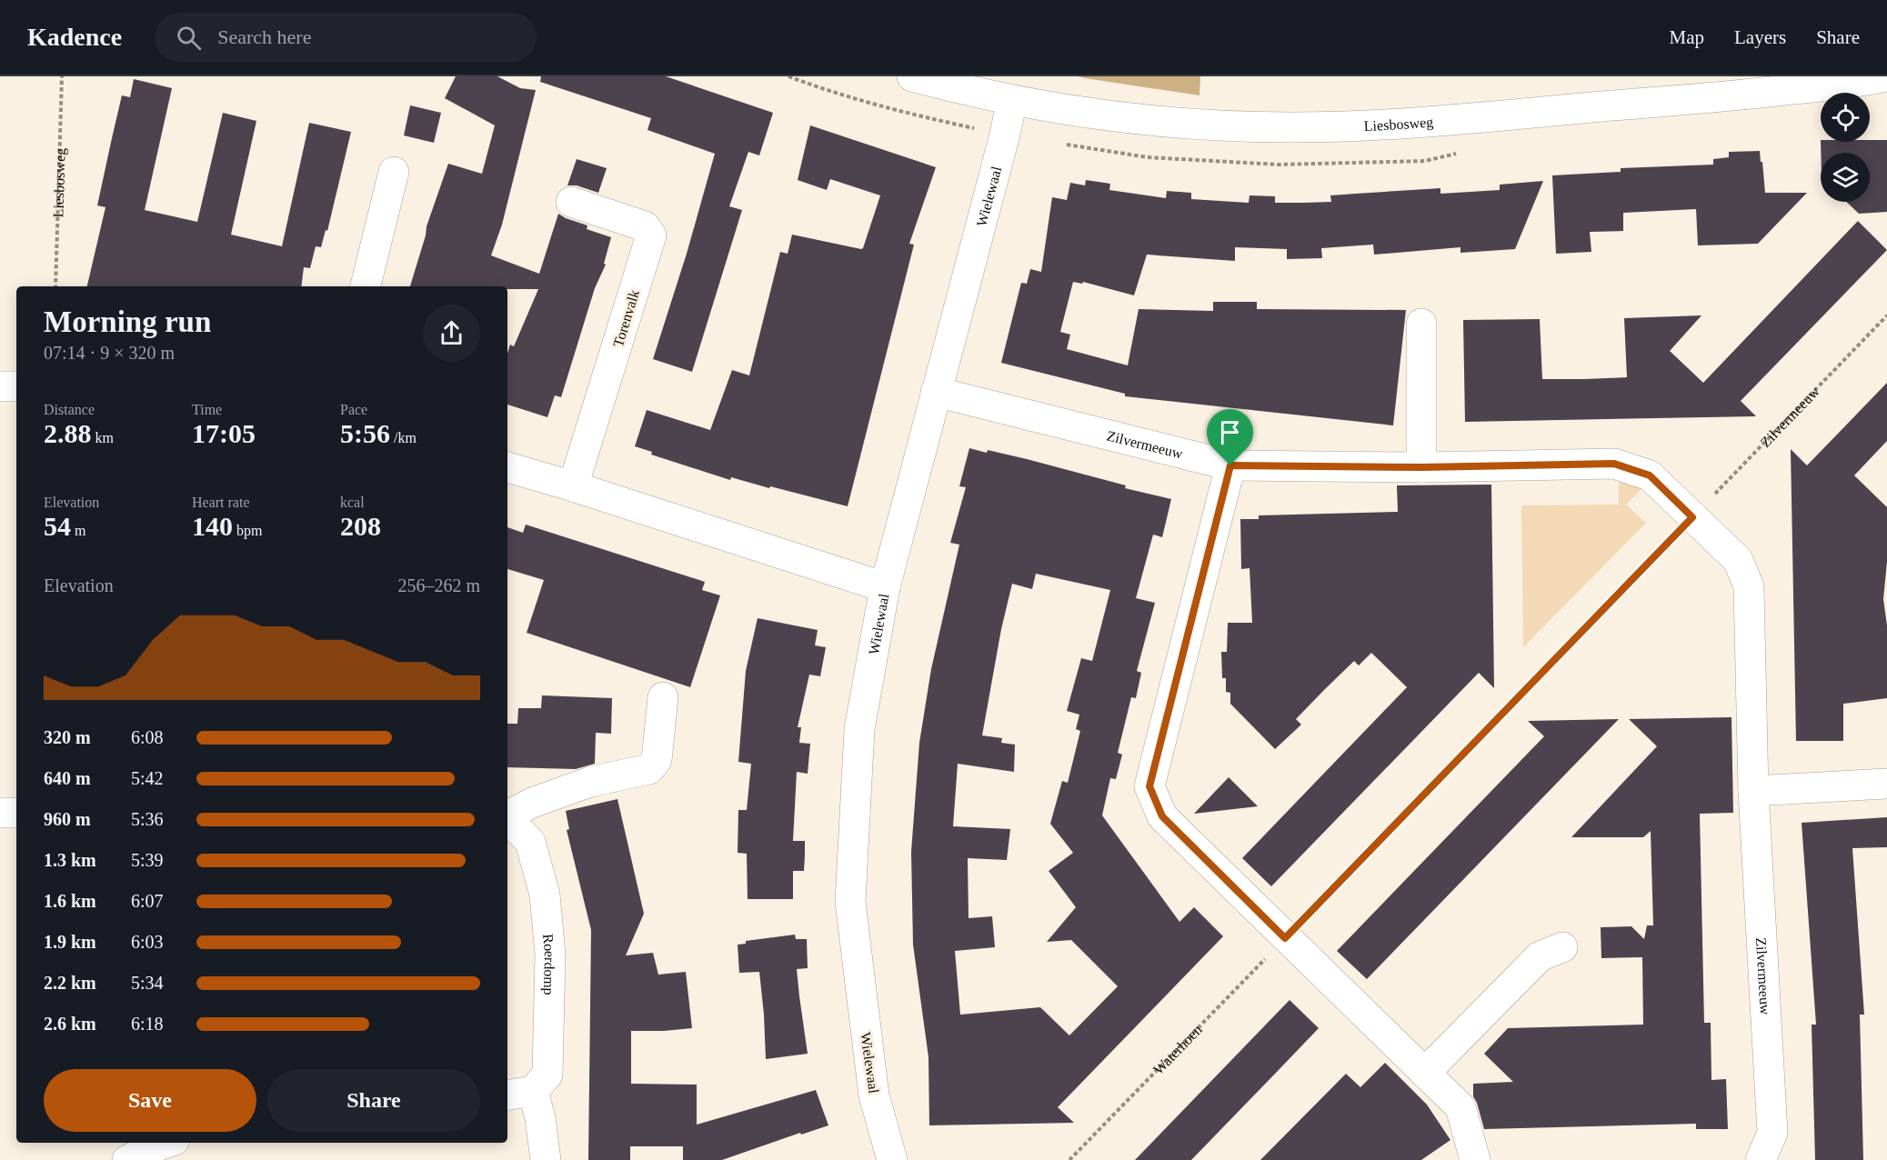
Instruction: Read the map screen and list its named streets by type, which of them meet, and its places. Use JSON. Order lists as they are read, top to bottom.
{
  "streets": {
    "street": [
      "Liesbosweg",
      "Wielewaal",
      "Torenvalk",
      "Zilvermeeuw",
      "Roerdomp"
    ],
    "path": ["Waterhoen"]
  },
  "crossings": [
    ["Liesbosweg", "Wielewaal"],
    ["Wielewaal", "Zilvermeeuw"],
    ["Zilvermeeuw", "Waterhoen"]
  ],
  "page": {
    "header": "Kadence",
    "search": "Search here",
    "nav": ["Map", "Layers", "Share"],
    "heading": ["Morning run", "07:14 · 9 × 320 m"],
    "stats": [
      ["Distance", "2.88 km"],
      ["Time", "17:05"],
      ["Pace", "5:56 /km"],
      ["Elevation", "54 m"],
      ["Heart rate", "140 bpm"],
      ["kcal", "208"]
    ],
    "chart": ["Elevation", "256–262 m"],
    "list": [
      {
        "name": "320 m",
        "note": "6:08"
      },
      {
        "name": "640 m",
        "note": "5:42"
      },
      {
        "name": "960 m",
        "note": "5:36"
      },
      {
        "name": "1.3 km",
        "note": "5:39"
      },
      {
        "name": "1.6 km",
        "note": "6:07"
      },
      {
        "name": "1.9 km",
        "note": "6:03"
      },
      {
        "name": "2.2 km",
        "note": "5:34"
      },
      {
        "name": "2.6 km",
        "note": "6:18"
      }
    ],
    "buttons": ["Save", "Share"]
  }
}
